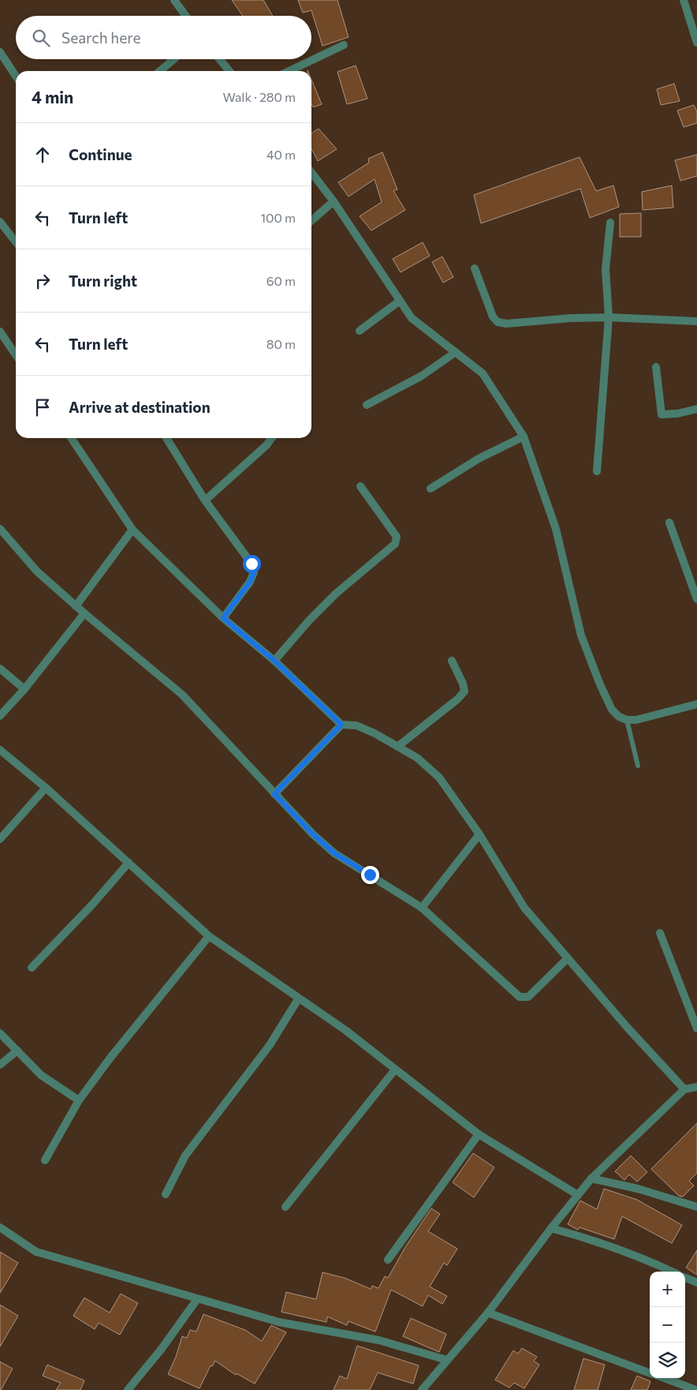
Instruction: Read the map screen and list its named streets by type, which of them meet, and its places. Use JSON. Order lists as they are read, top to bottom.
{
  "page": {
    "search": "Search here",
    "heading": ["4 min", "Walk · 280 m"],
    "list": [
      ["Continue", "40 m"],
      ["Turn left", "100 m"],
      ["Turn right", "60 m"],
      ["Turn left", "80 m"],
      "Arrive at destination"
    ],
    "map_buttons": ["+", "−"]
  }
}
